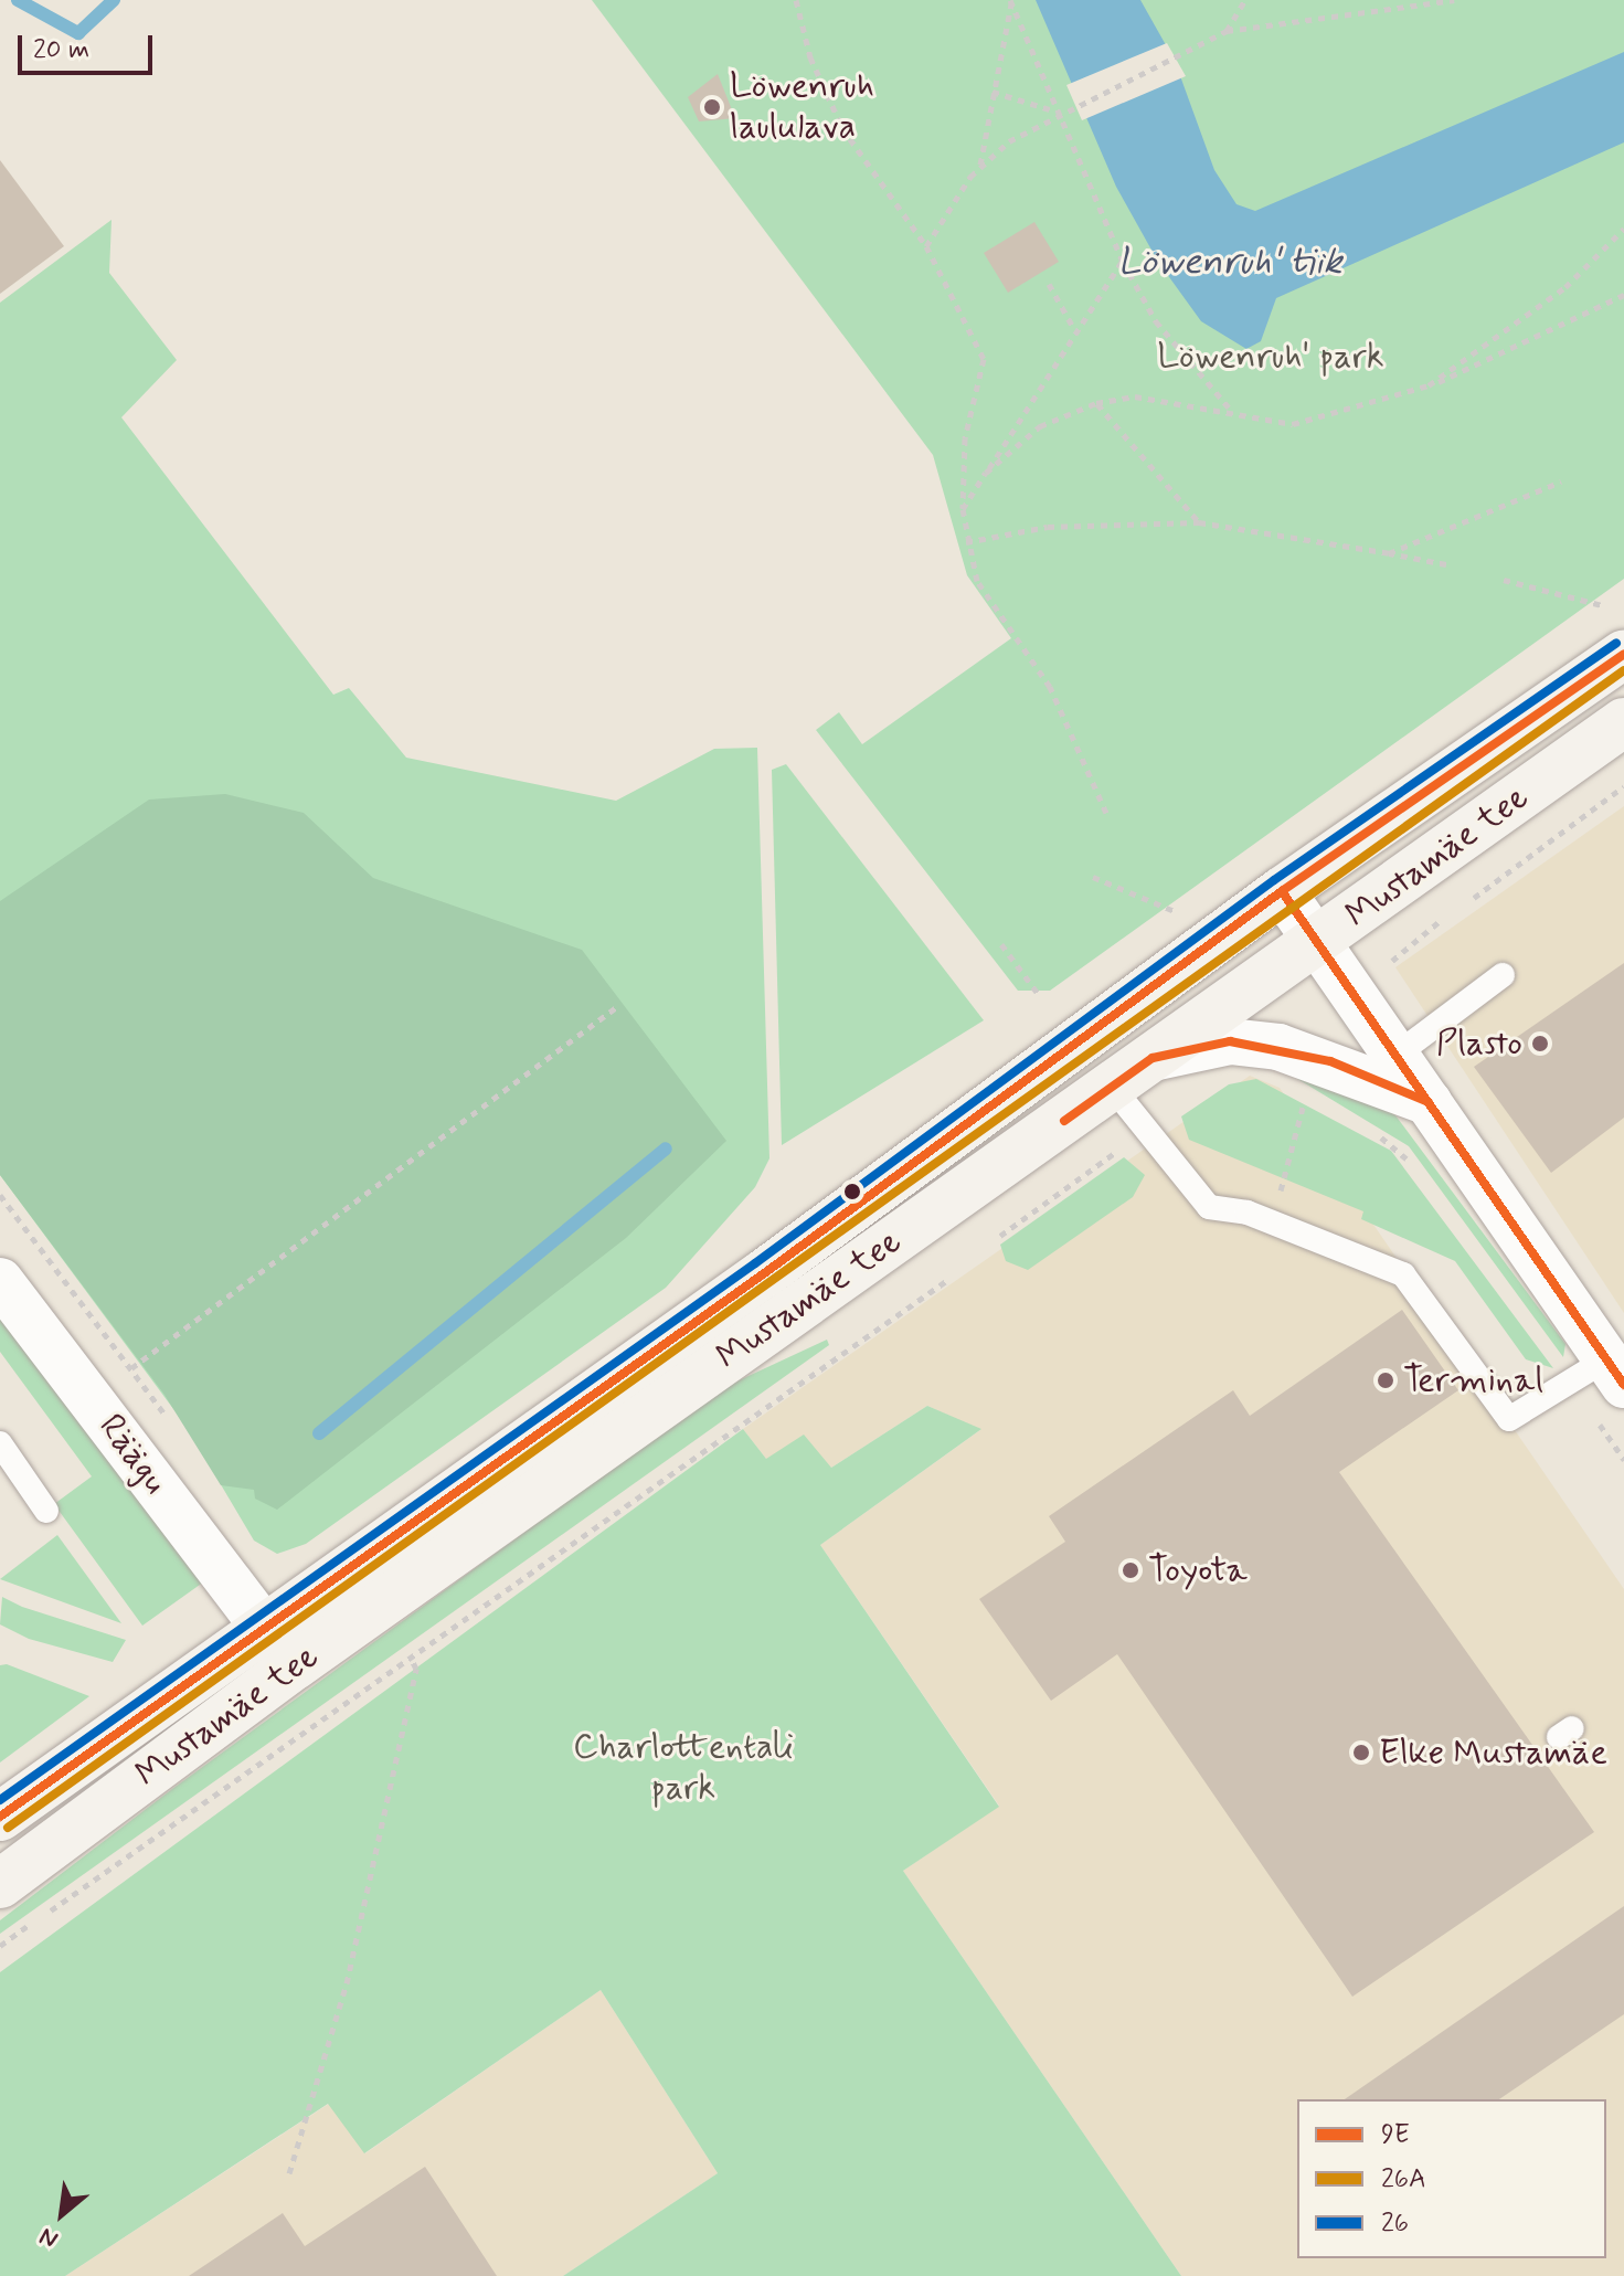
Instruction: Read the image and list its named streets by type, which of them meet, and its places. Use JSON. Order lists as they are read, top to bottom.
{
  "streets": {
    "main road": ["Mustamäe tee"],
    "street": ["Räägu"]
  },
  "crossings": [
    ["Mustamäe tee", "Räägu"]
  ],
  "water": ["Löwenruh' tiik"],
  "parks": ["Löwenruh' park", "Charlottentali park"],
  "places": [
    "Löwenruh laululava",
    "Plasto",
    "Terminal",
    "Toyota",
    "Elke Mustamäe"
  ],
  "lines": ["transit line 26", "transit line 9E", "transit line 26A"],
  "legend": ["9E", "26A", "26"],
  "scale_bar": "20 m",
  "north": "bottom left"
}
